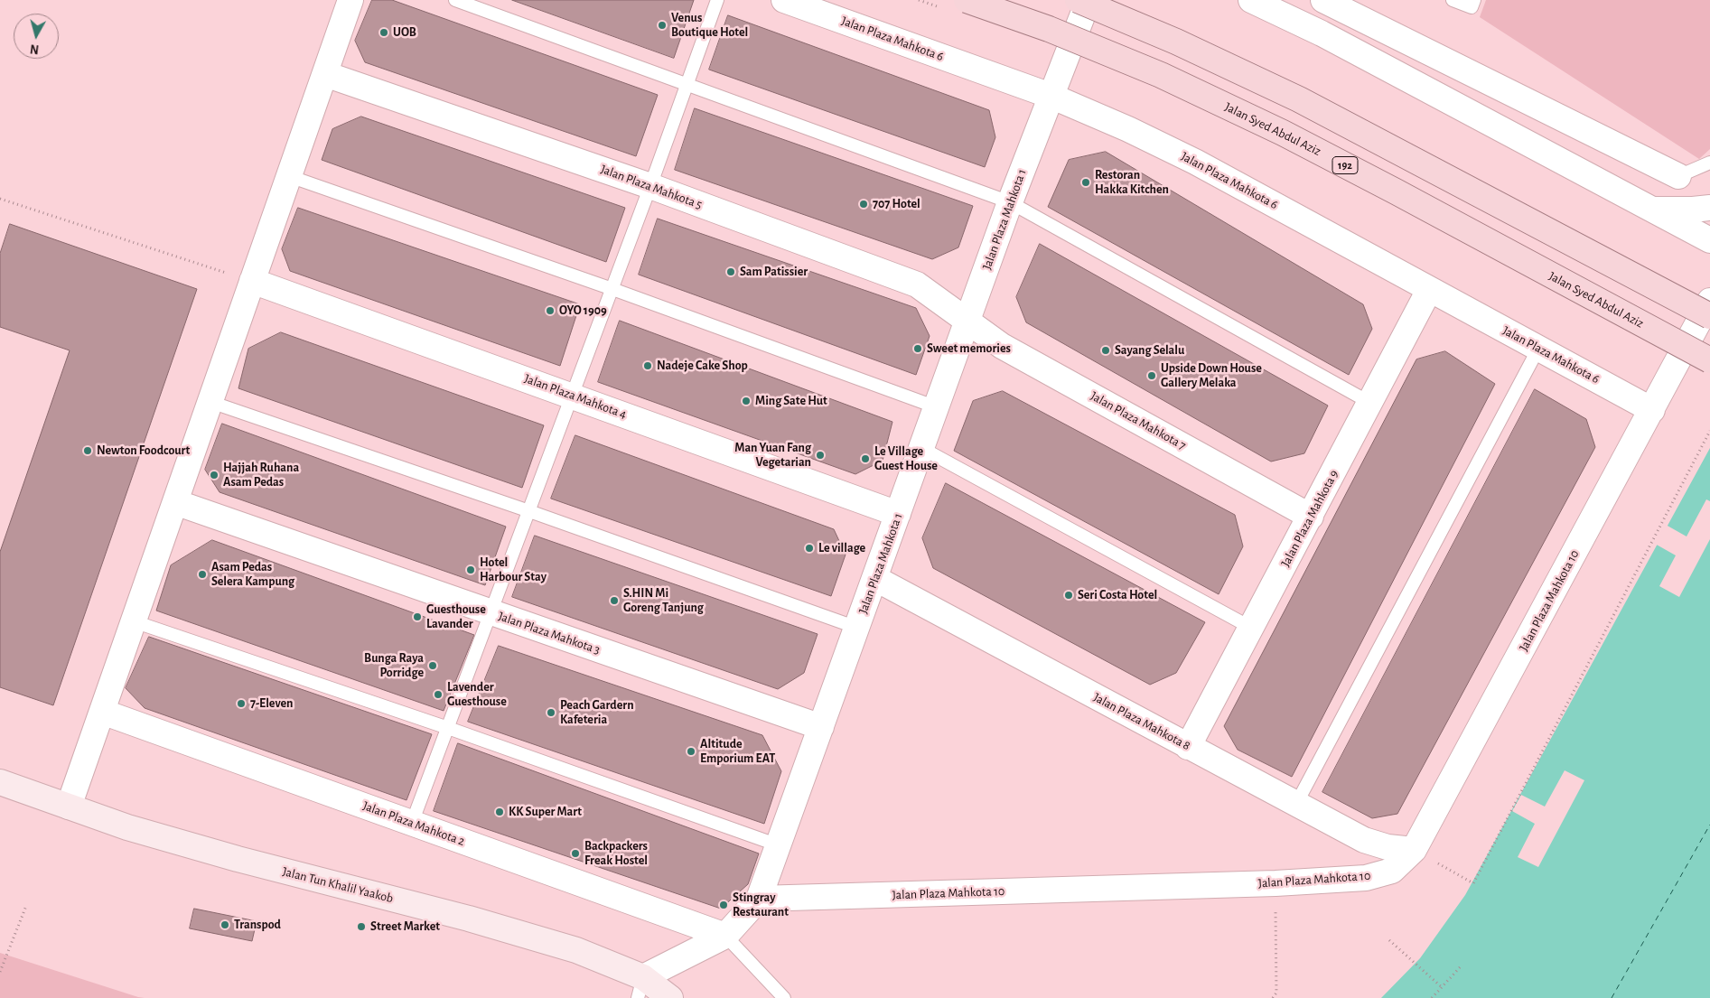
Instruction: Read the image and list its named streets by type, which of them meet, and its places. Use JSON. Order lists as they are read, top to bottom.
{
  "streets": {
    "main road": ["Jalan Syed Abdul Aziz", "192", "Jalan Tun Khalil Yaakob"],
    "street": [
      "Jalan Plaza Mahkota 6",
      "Jalan Plaza Mahkota 5",
      "Jalan Plaza Mahkota 1",
      "Jalan Plaza Mahkota 4",
      "Jalan Plaza Mahkota 7",
      "Jalan Plaza Mahkota 9",
      "Jalan Plaza Mahkota 10",
      "Jalan Plaza Mahkota 3",
      "Jalan Plaza Mahkota 8",
      "Jalan Plaza Mahkota 2"
    ]
  },
  "crossings": [
    ["Jalan Plaza Mahkota 6", "Jalan Plaza Mahkota 1"],
    ["Jalan Plaza Mahkota 6", "Jalan Plaza Mahkota 9"],
    ["Jalan Plaza Mahkota 6", "Jalan Plaza Mahkota 10"],
    ["Jalan Plaza Mahkota 5", "Jalan Plaza Mahkota 1"],
    ["Jalan Plaza Mahkota 5", "Jalan Plaza Mahkota 7"],
    ["Jalan Plaza Mahkota 1", "Jalan Plaza Mahkota 4"],
    ["Jalan Plaza Mahkota 1", "Jalan Plaza Mahkota 7"],
    ["Jalan Plaza Mahkota 1", "Jalan Plaza Mahkota 10"],
    ["Jalan Plaza Mahkota 1", "Jalan Plaza Mahkota 3"],
    ["Jalan Plaza Mahkota 1", "Jalan Plaza Mahkota 8"],
    ["Jalan Plaza Mahkota 1", "Jalan Plaza Mahkota 2"],
    ["Jalan Plaza Mahkota 1", "Jalan Tun Khalil Yaakob"],
    ["Jalan Plaza Mahkota 7", "Jalan Plaza Mahkota 9"],
    ["Jalan Plaza Mahkota 9", "Jalan Plaza Mahkota 8"],
    ["Jalan Plaza Mahkota 10", "Jalan Plaza Mahkota 8"]
  ],
  "places": [
    "Venus Boutique Hotel",
    "UOB",
    "Restoran Hakka Kitchen",
    "707 Hotel",
    "Sam Patissier",
    "OYO 1909",
    "Sweet memories",
    "Sayang Selalu",
    "Nadeje Cake Shop",
    "Upside Down House Gallery Melaka",
    "Ming Sate Hut",
    "Newton Foodcourt",
    "Man Yuan Fang Vegetarian",
    "Le Village Guest House",
    "Hajjah Ruhana Asam Pedas",
    "Le village",
    "Hotel Harbour Stay",
    "Asam Pedas Selera Kampung",
    "Seri Costa Hotel",
    "S.HIN Mi Goreng Tanjung",
    "Guesthouse Lavander",
    "Bunga Raya Porridge",
    "Lavender Guesthouse",
    "7-Eleven",
    "Peach Gardern Kafeteria",
    "Altitude Emporium EAT",
    "KK Super Mart",
    "Backpackers Freak Hostel",
    "Stingray Restaurant",
    "Transpod",
    "Street Market"
  ],
  "north": "bottom"
}
